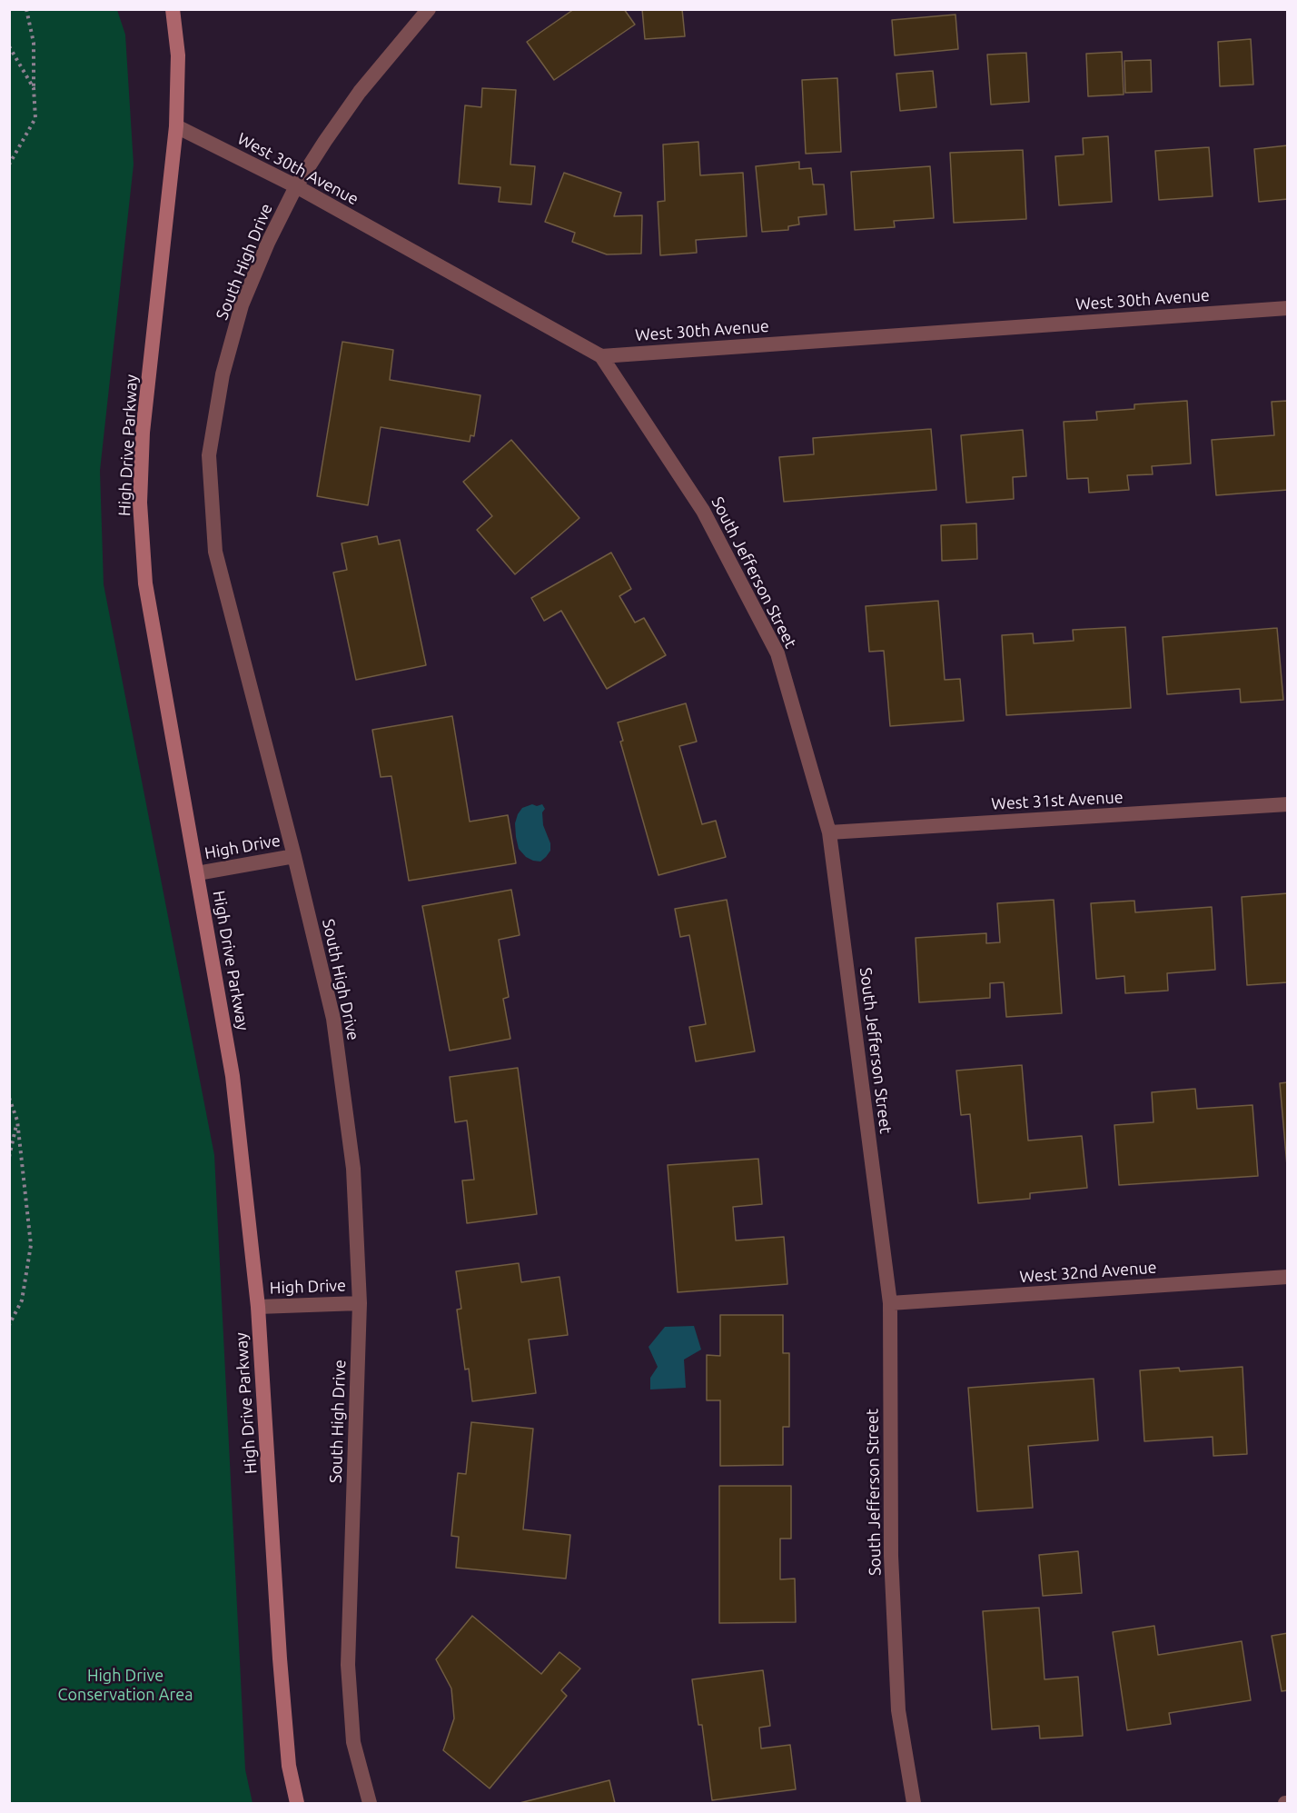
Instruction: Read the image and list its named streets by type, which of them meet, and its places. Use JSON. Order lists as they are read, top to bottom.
{
  "streets": {
    "main road": ["High Drive Parkway"],
    "street": [
      "West 30th Avenue",
      "South High Drive",
      "South Jefferson Street",
      "West 31st Avenue",
      "High Drive",
      "West 32nd Avenue"
    ]
  },
  "crossings": [
    ["West 30th Avenue", "South High Drive"],
    ["West 30th Avenue", "High Drive Parkway"],
    ["West 30th Avenue", "South Jefferson Street"],
    ["South High Drive", "High Drive"],
    ["High Drive Parkway", "High Drive"],
    ["South Jefferson Street", "West 31st Avenue"],
    ["South Jefferson Street", "West 32nd Avenue"]
  ],
  "parks": ["High Drive Conservation Area"]
}
